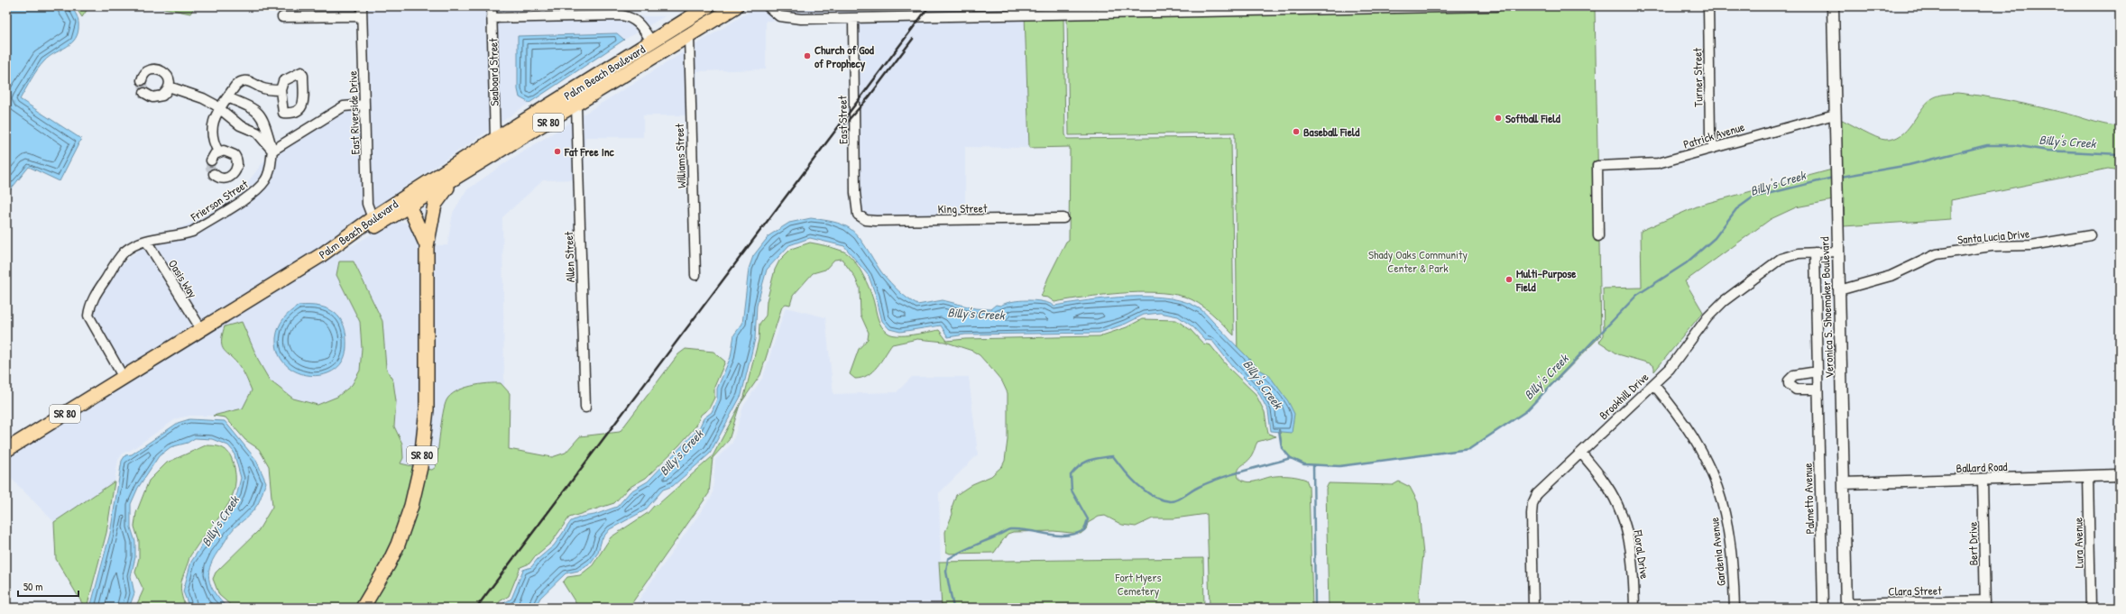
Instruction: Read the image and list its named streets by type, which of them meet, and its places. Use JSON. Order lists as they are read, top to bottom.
{
  "streets": {
    "main road": ["Palm Beach Boulevard", "SR 80"],
    "street": [
      "Seaboard Street",
      "Turner Street",
      "East Riverside Drive",
      "East Street",
      "Patrick Avenue",
      "Williams Street",
      "Frierson Street",
      "King Street",
      "Santa Lucia Drive",
      "Allen Street",
      "Oasis Way",
      "Veronica S. Shoemaker Boulevard",
      "Brookhill Drive",
      "Ballard Road",
      "Palmetto Avenue",
      "Lura Avenue",
      "Bert Drive",
      "Gardenia Avenue",
      "Floral Drive",
      "Clara Street"
    ]
  },
  "crossings": [
    ["Seaboard Street", "Palm Beach Boulevard"],
    ["Palm Beach Boulevard", "East Riverside Drive"],
    ["Palm Beach Boulevard", "SR 80"],
    ["Palm Beach Boulevard", "Williams Street"],
    ["Palm Beach Boulevard", "Frierson Street"],
    ["Palm Beach Boulevard", "Allen Street"],
    ["Palm Beach Boulevard", "Oasis Way"],
    ["Turner Street", "Patrick Avenue"],
    ["East Street", "King Street"],
    ["Patrick Avenue", "Veronica S. Shoemaker Boulevard"],
    ["Frierson Street", "Oasis Way"],
    ["Santa Lucia Drive", "Veronica S. Shoemaker Boulevard"],
    ["Veronica S. Shoemaker Boulevard", "Ballard Road"],
    ["Veronica S. Shoemaker Boulevard", "Clara Street"],
    ["Brookhill Drive", "Palmetto Avenue"],
    ["Brookhill Drive", "Gardenia Avenue"],
    ["Brookhill Drive", "Floral Drive"],
    ["Ballard Road", "Lura Avenue"],
    ["Ballard Road", "Bert Drive"],
    ["Bert Drive", "Clara Street"]
  ],
  "water": ["Billy's Creek"],
  "parks": ["Shady Oaks Community Center & Park", "Fort Myers Cemetery"],
  "places": [
    "Church of God of Prophecy",
    "Softball Field",
    "Baseball Field",
    "Fat Free Inc",
    "Multi-Purpose Field"
  ],
  "scale_bar": "50 m"
}
